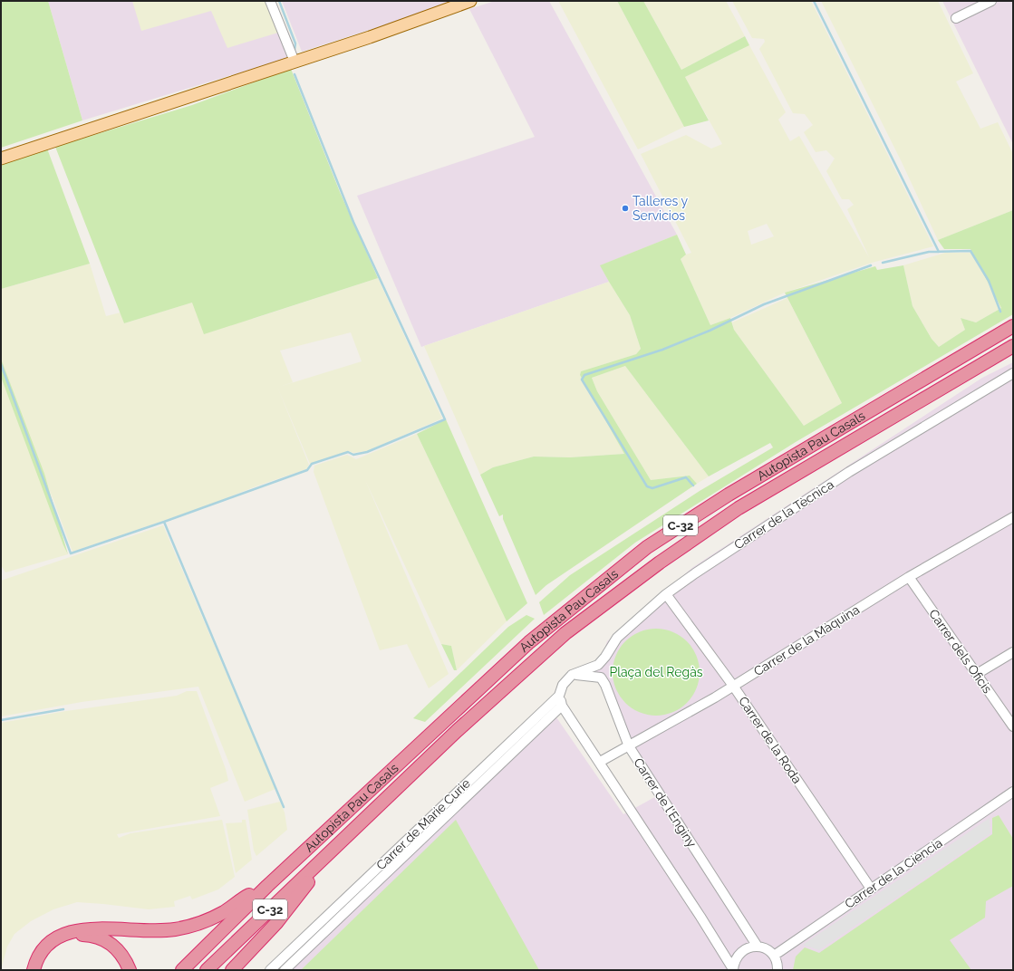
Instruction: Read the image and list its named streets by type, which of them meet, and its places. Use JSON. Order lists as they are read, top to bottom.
{
  "streets": {
    "highway": ["Autopista Pau Casals", "C-32"],
    "street": [
      "Carrer de la Tècnica",
      "Carrer de la Màquina",
      "Carrer dels Oficis",
      "Carrer de la Roda",
      "Carrer de l'Enginy",
      "Carrer de Marie Curie",
      "Carrer de la Ciència"
    ]
  },
  "crossings": [
    ["Carrer de la Tècnica", "Carrer de la Roda"],
    ["Carrer de la Tècnica", "Carrer de l'Enginy"],
    ["Carrer de la Tècnica", "Carrer de Marie Curie"],
    ["Carrer de la Màquina", "Carrer dels Oficis"],
    ["Carrer de la Màquina", "Carrer de la Roda"],
    ["Carrer de la Màquina", "Carrer de l'Enginy"],
    ["Carrer de la Roda", "Carrer de la Ciència"],
    ["Carrer de l'Enginy", "Carrer de Marie Curie"]
  ],
  "parks": ["Plaça del Regàs"],
  "places": ["Talleres y Servicios"]
}
